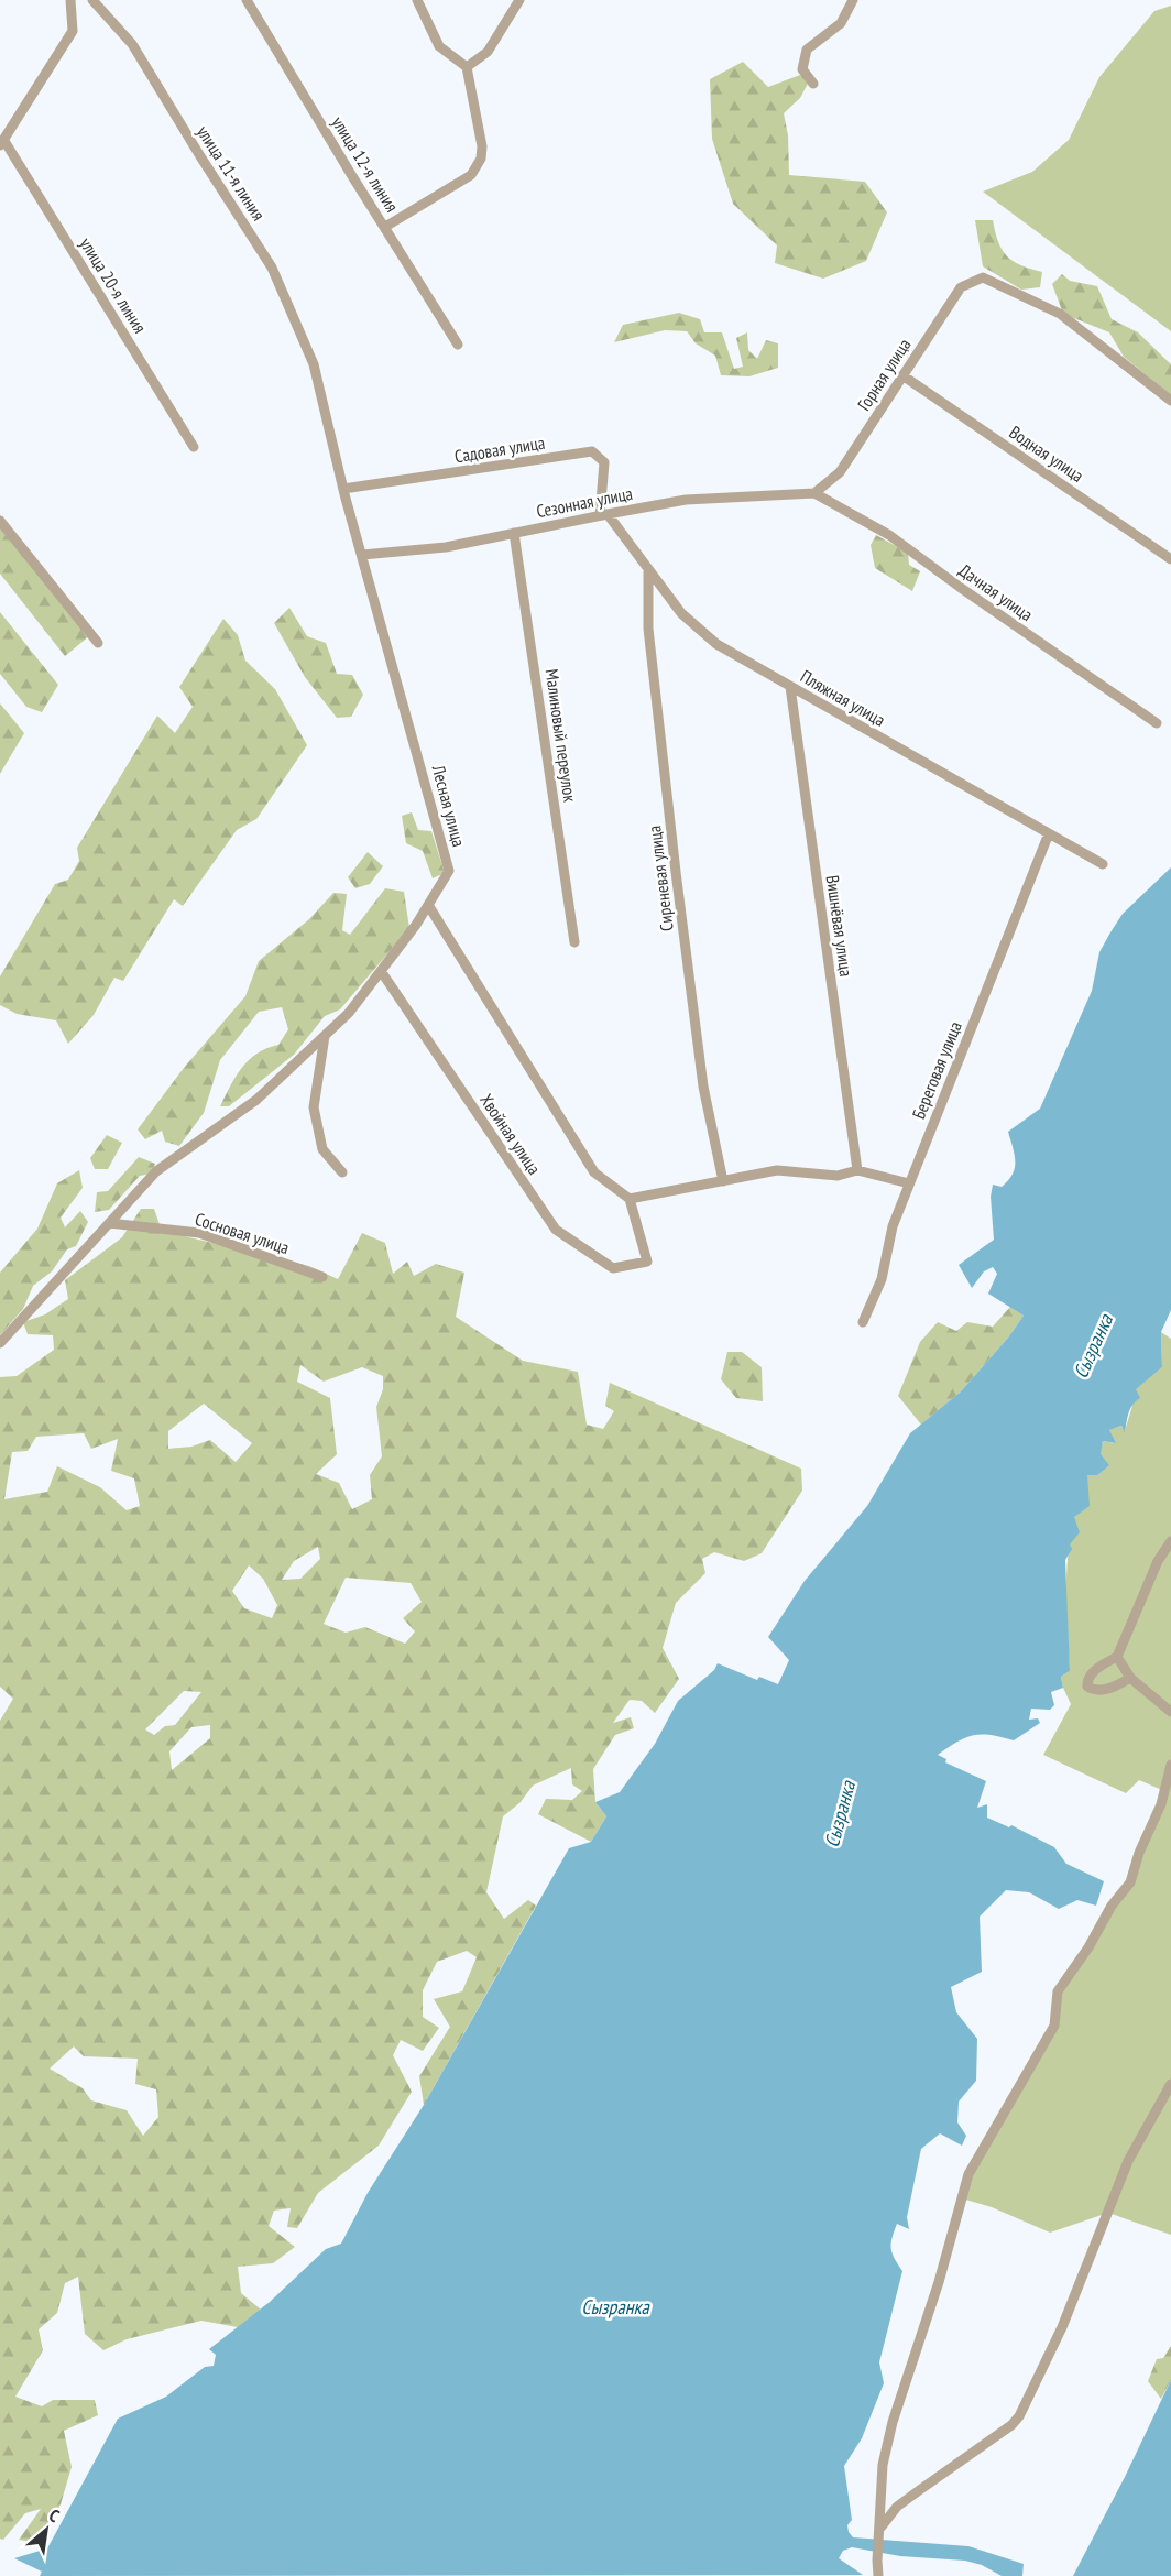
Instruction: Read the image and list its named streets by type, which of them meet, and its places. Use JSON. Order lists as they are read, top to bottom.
{
  "streets": {
    "street": [
      "улица 12-я линия",
      "улица 11-я линия",
      "улица 20-я линия",
      "Горная улица",
      "Садовая улица",
      "Водная улица",
      "Сезонная улица",
      "Дачная улица",
      "Пляжная улица",
      "Малиновый переулок",
      "Лесная улица",
      "Сиреневая улица",
      "Вишнёвая улица",
      "Береговая улица",
      "Хвойная улица",
      "Сосновая улица"
    ]
  },
  "crossings": [
    ["улица 11-я линия", "Лесная улица"],
    ["Горная улица", "Водная улица"],
    ["Горная улица", "Сезонная улица"],
    ["Горная улица", "Дачная улица"],
    ["Садовая улица", "Сезонная улица"],
    ["Садовая улица", "Пляжная улица"],
    ["Садовая улица", "Лесная улица"],
    ["Сезонная улица", "Дачная улица"],
    ["Сезонная улица", "Пляжная улица"],
    ["Сезонная улица", "Малиновый переулок"],
    ["Сезонная улица", "Лесная улица"],
    ["Пляжная улица", "Сиреневая улица"],
    ["Пляжная улица", "Вишнёвая улица"],
    ["Пляжная улица", "Береговая улица"],
    ["Лесная улица", "Хвойная улица"],
    ["Лесная улица", "Сосновая улица"]
  ],
  "water": ["Сызранка"],
  "north": "top right"
}
